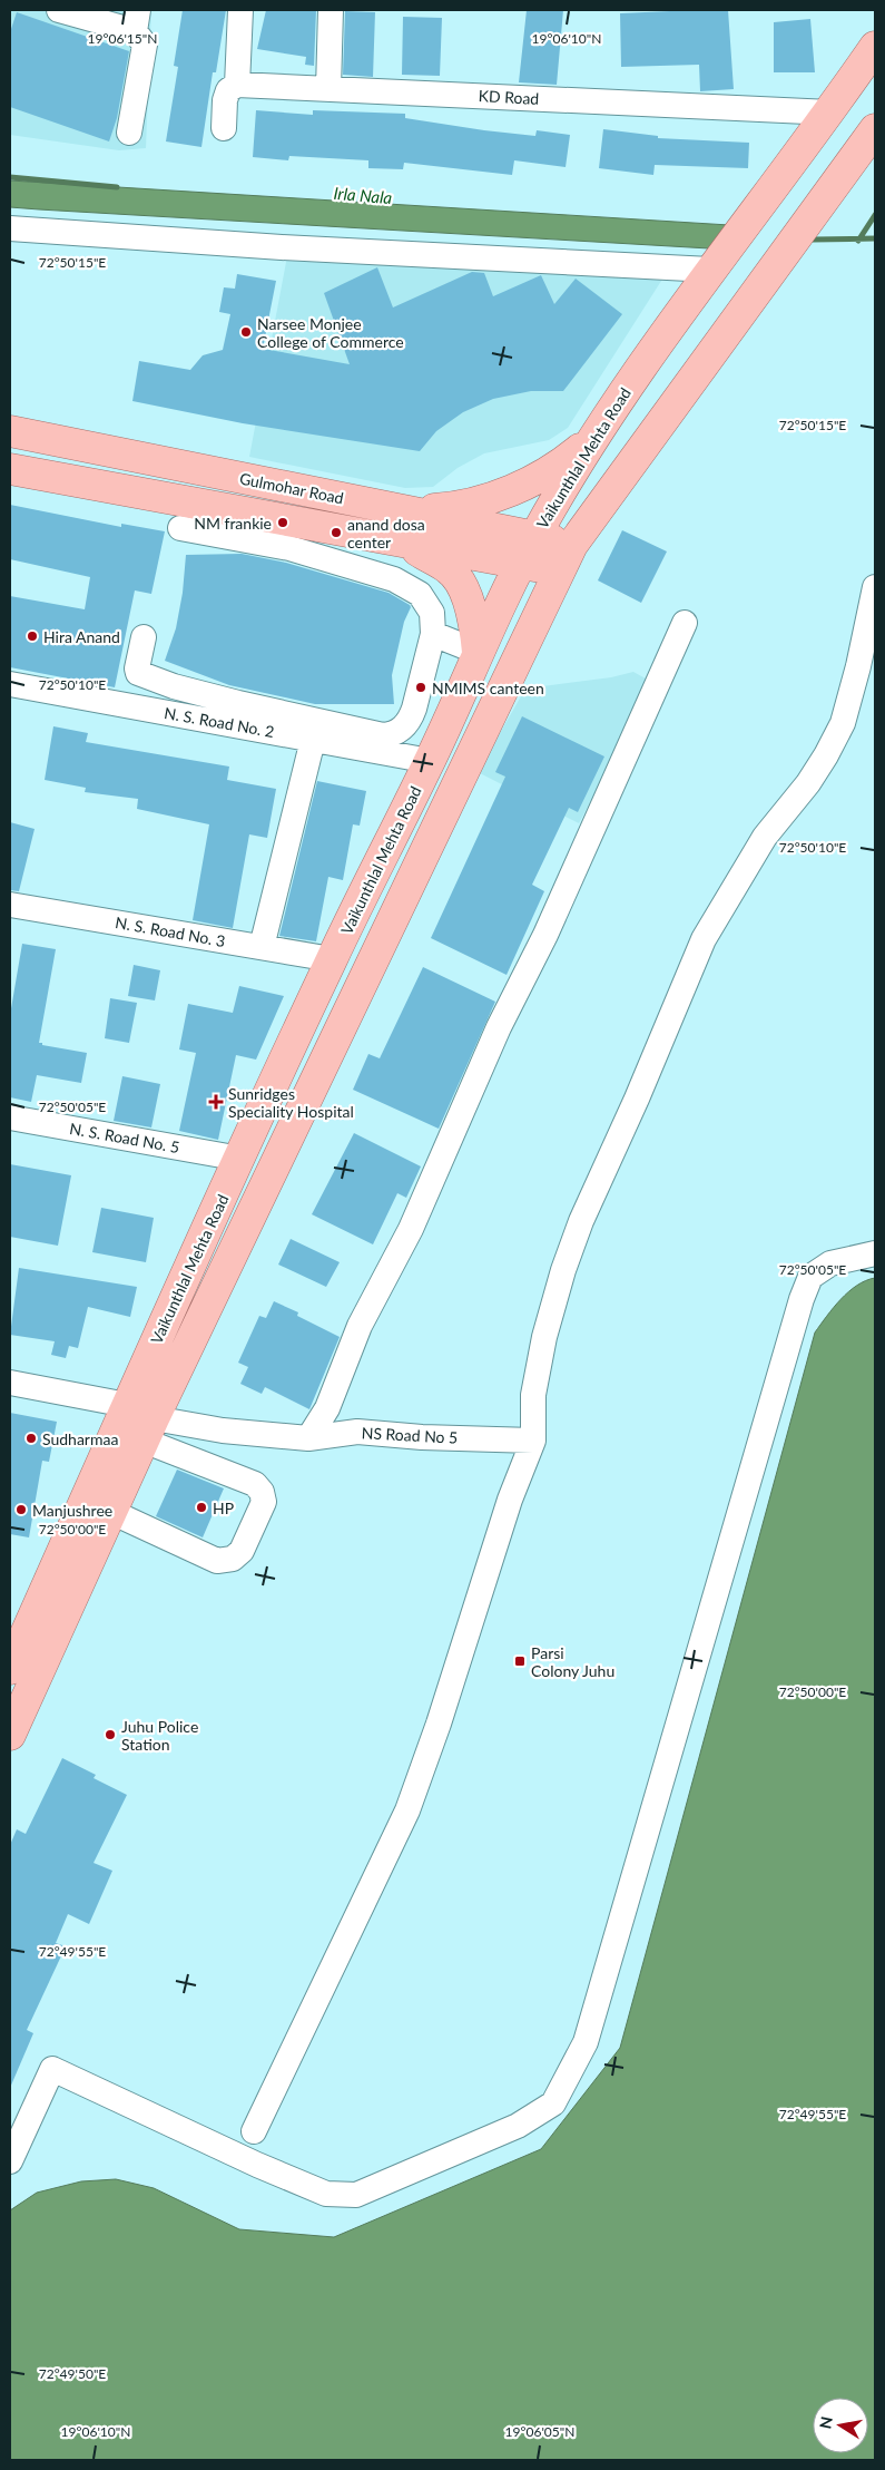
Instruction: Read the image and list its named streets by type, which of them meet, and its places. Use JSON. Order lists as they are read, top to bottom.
{
  "streets": {
    "main road": ["Vaikunthlal Mehta Road", "Gulmohar Road"],
    "street": [
      "KD Road",
      "N. S. Road No. 2",
      "N. S. Road No. 3",
      "N. S. Road No. 5",
      "NS Road No 5"
    ]
  },
  "crossings": [
    ["KD Road", "Vaikunthlal Mehta Road"],
    ["Vaikunthlal Mehta Road", "Gulmohar Road"],
    ["Vaikunthlal Mehta Road", "N. S. Road No. 2"],
    ["Vaikunthlal Mehta Road", "N. S. Road No. 3"],
    ["Vaikunthlal Mehta Road", "N. S. Road No. 5"],
    ["Vaikunthlal Mehta Road", "NS Road No 5"]
  ],
  "water": ["Irla Nala"],
  "places": {
    "other": [
      "Narsee Monjee College of Commerce",
      "NM frankie",
      "anand dosa center",
      "Hira Anand",
      "NMIMS canteen",
      "Sudharmaa",
      "HP",
      "Manjushree",
      "Juhu Police Station"
    ],
    "health": ["Sunridges Speciality Hospital"],
    "transit": ["Parsi Colony Juhu"]
  },
  "north": "left",
  "coordinates": [
    "19°06'15\"N",
    "19°06'10\"N",
    "72°50'15\"E",
    "72°50'10\"E",
    "72°50'05\"E",
    "72°50'00\"E",
    "72°49'55\"E",
    "72°49'50\"E",
    "19°06'05\"N"
  ]
}
